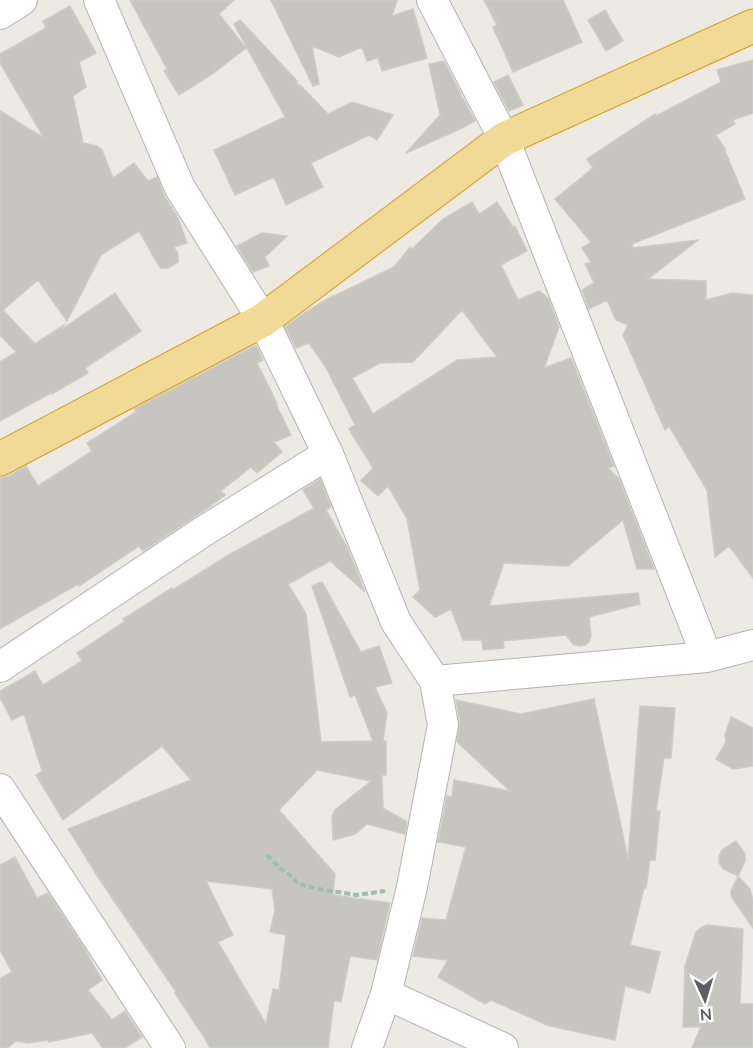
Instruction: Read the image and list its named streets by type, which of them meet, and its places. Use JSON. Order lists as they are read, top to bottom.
{
  "north": "bottom"
}
